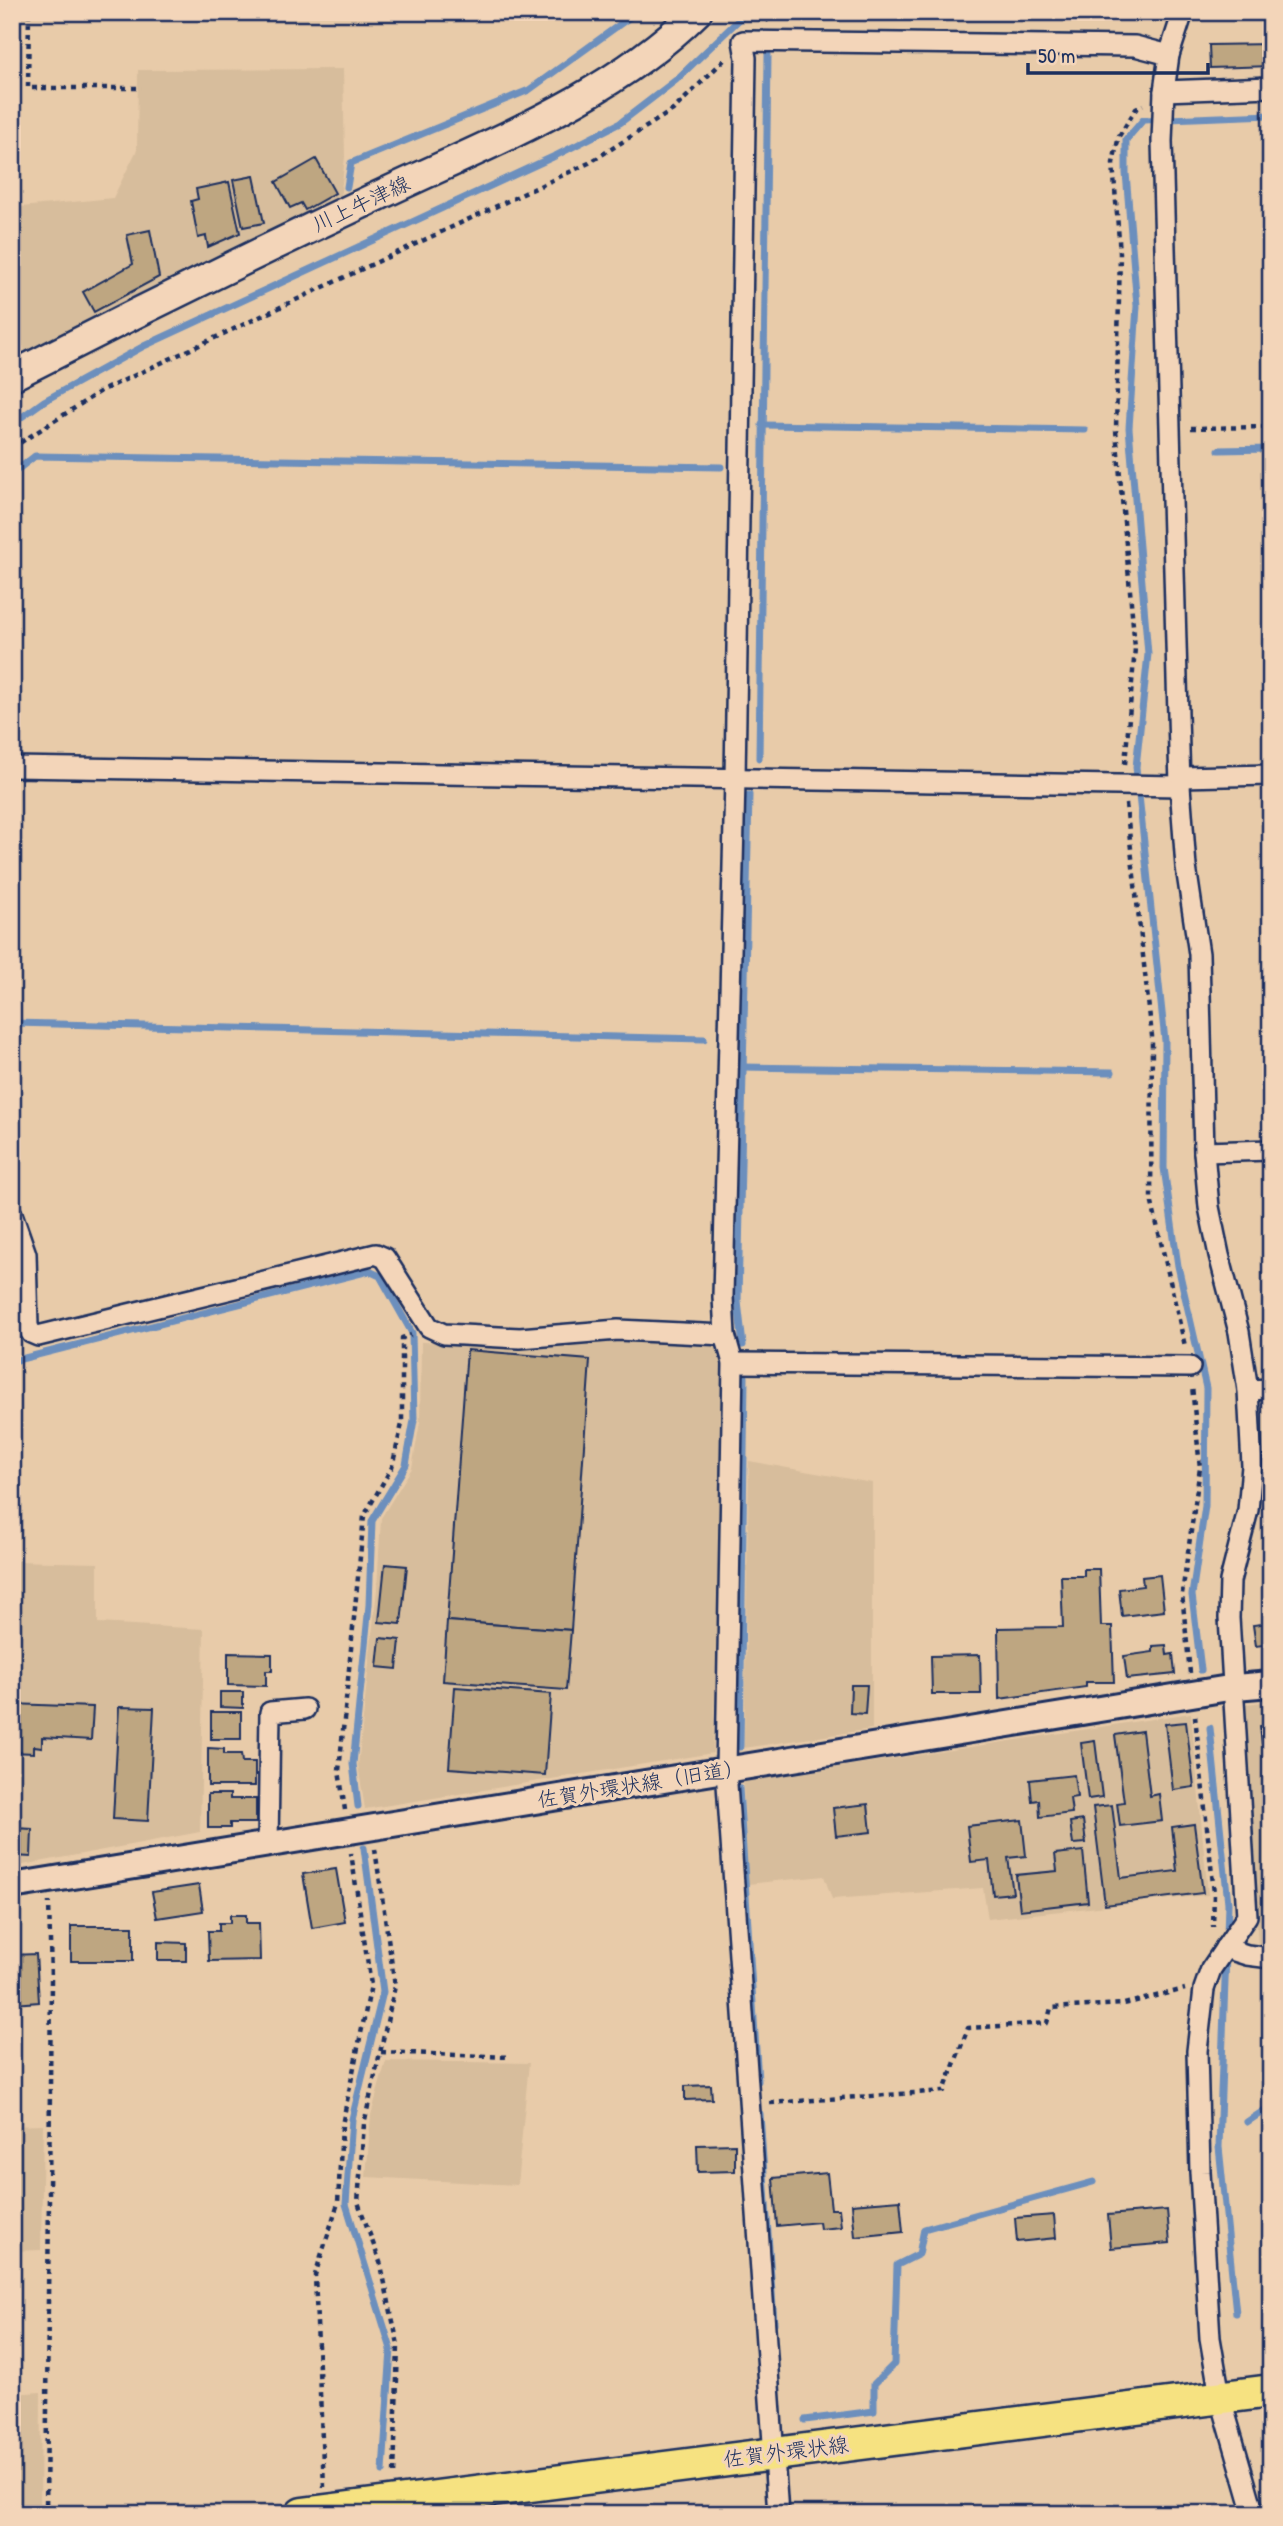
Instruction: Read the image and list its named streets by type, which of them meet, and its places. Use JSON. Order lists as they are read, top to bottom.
{
  "streets": {
    "main road": ["川上牛津線", "佐賀外環状線"],
    "street": ["佐賀外環状線（旧道）"]
  },
  "scale_bar": "50 m"
}
